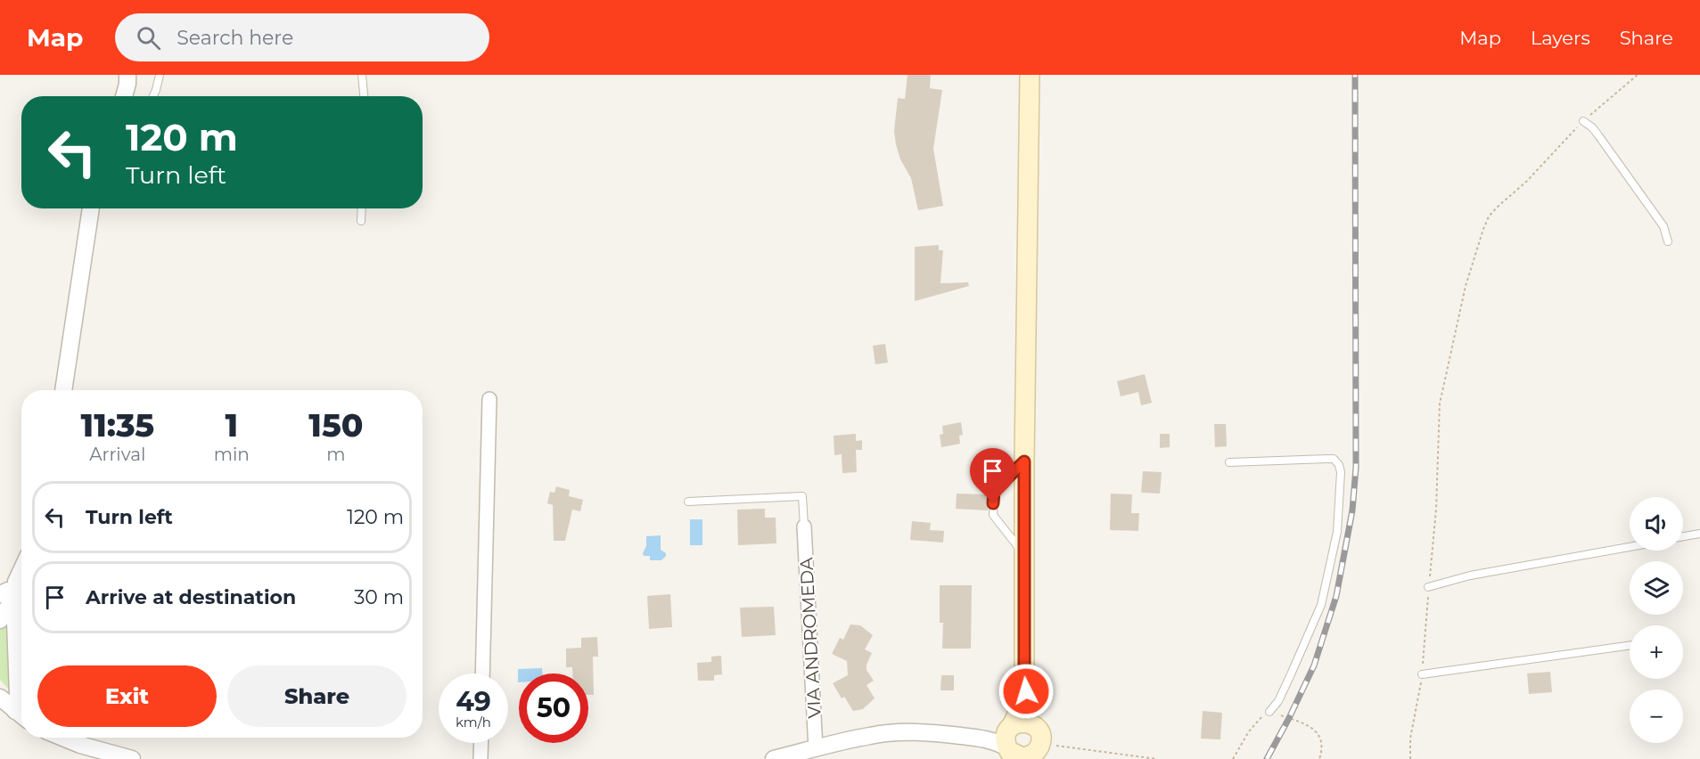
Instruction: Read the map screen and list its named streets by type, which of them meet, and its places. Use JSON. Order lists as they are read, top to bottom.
{
  "streets": {
    "street": ["VIA ANDROMEDA"]
  },
  "page": {
    "header": "Map",
    "search": "Search here",
    "nav": ["Map", "Layers", "Share"],
    "turn": ["120 m", "Turn left"],
    "eta": [
      "11:35",
      "Arrival",
      "1",
      "min",
      "150",
      "m"
    ],
    "list": [
      {
        "name": "Turn left",
        "value": "120 m"
      },
      {
        "name": "Arrive at destination",
        "value": "30 m"
      }
    ],
    "map_buttons": ["+", "−"],
    "buttons": ["Exit", "Share"],
    "speed": "49 km/h",
    "limit": "50"
  }
}
